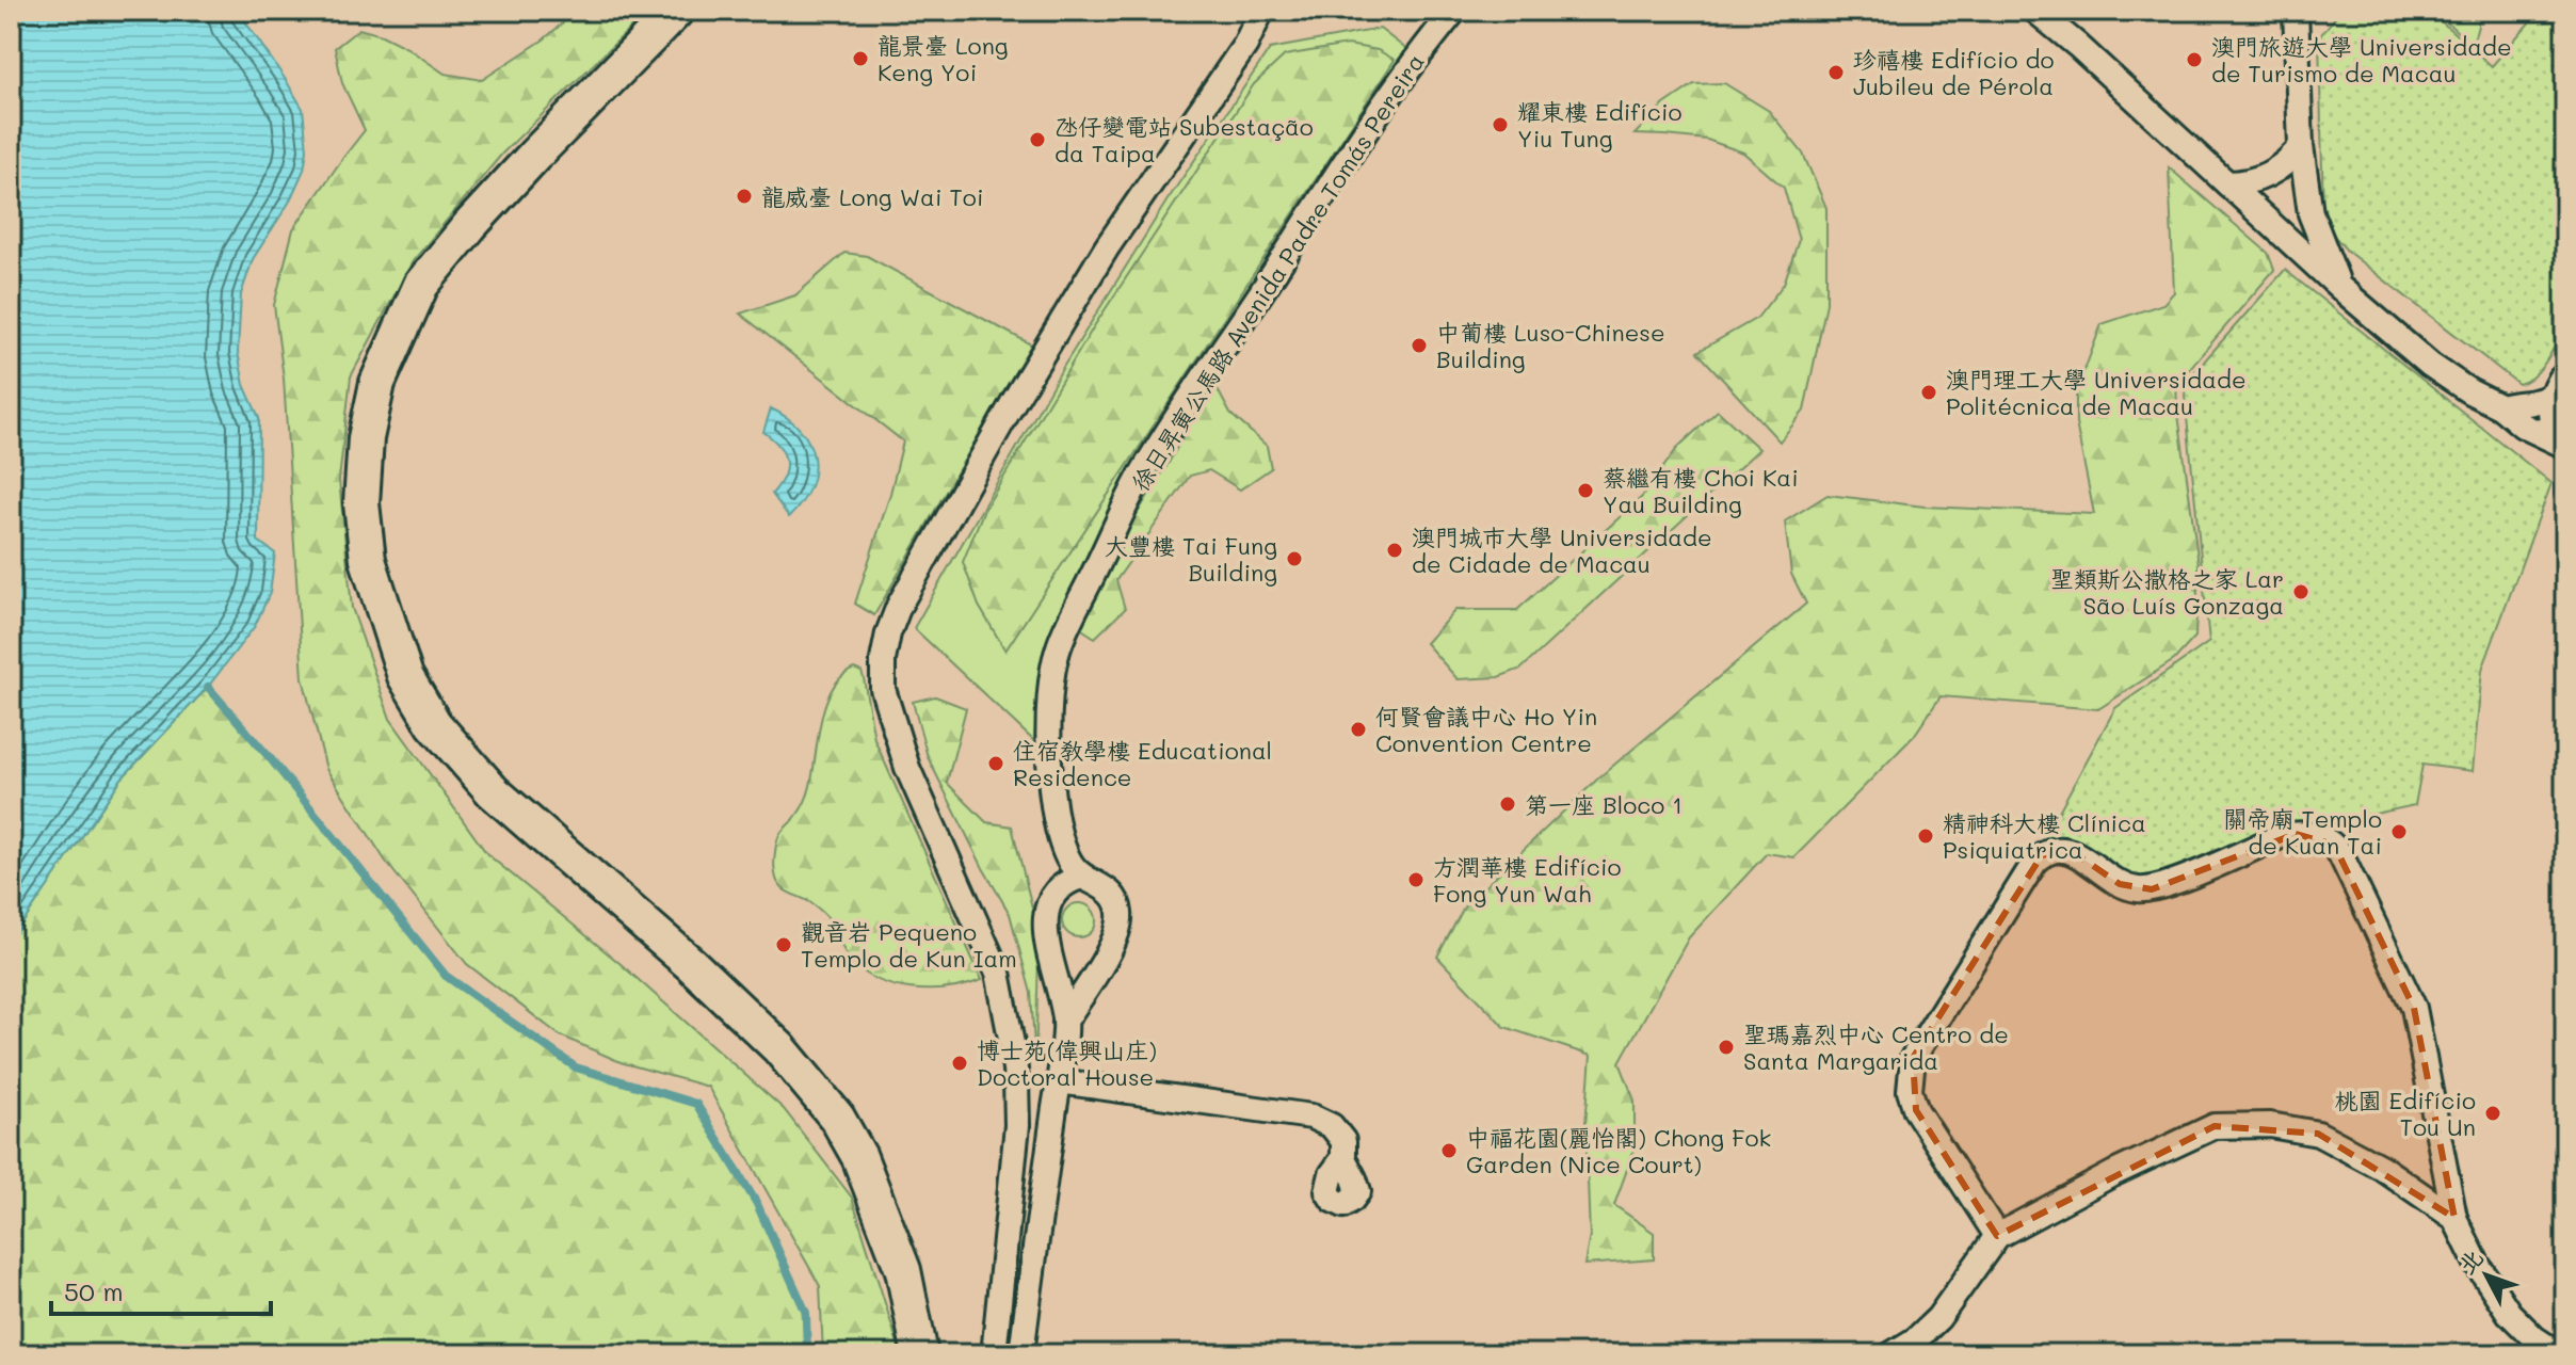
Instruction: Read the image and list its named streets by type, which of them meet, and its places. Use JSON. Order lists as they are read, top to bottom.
{
  "streets": {
    "street": ["徐日昇寅公馬路 Avenida Padre Tomás Pereira"]
  },
  "places": [
    "龍景臺 Long Keng Yoi",
    "澳門旅遊大學 Universidade de Turismo de Macau",
    "珍禧樓 Edifício do Jubileu de Pérola",
    "耀東樓 Edifício Yiu Tung",
    "氹仔變電站 Subestação da Taipa",
    "龍威臺 Long Wai Toi",
    "中葡樓 Luso-Chinese Building",
    "澳門理工大學 Universidade Politécnica de Macau",
    "蔡繼有樓 Choi Kai Yau Building",
    "澳門城市大學 Universidade de Cidade de Macau",
    "大豐樓 Tai Fung Building",
    "聖類斯公撒格之家 Lar São Luís Gonzaga",
    "何賢會議中心 Ho Yin Convention Centre",
    "住宿教學樓 Educational Residence",
    "第一座 Bloco 1",
    "關帝廟 Templo de Kuan Tai",
    "精神科大樓 Clínica Psiquiatrica",
    "方潤華樓 Edifício Fong Yun Wah",
    "觀音岩 Pequeno Templo de Kun Iam",
    "聖瑪嘉烈中心 Centro de Santa Margarida",
    "博士苑(偉興山庄) Doctoral House",
    "桃園 Edifício Tou Un",
    "中福花園(麗怡閣) Chong Fok Garden (Nice Court)"
  ],
  "scale_bar": "50 m",
  "north": "top left"
}
